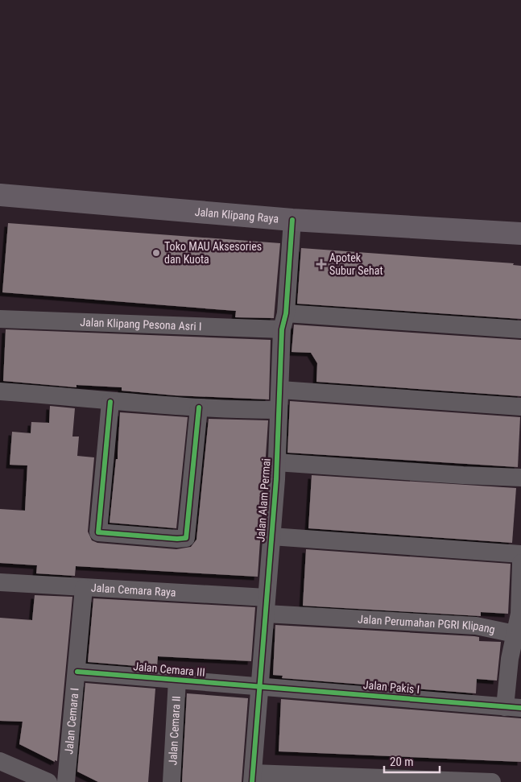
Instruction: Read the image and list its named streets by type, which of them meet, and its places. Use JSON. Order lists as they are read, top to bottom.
{
  "streets": {
    "main road": ["Jalan Klipang Raya"],
    "street": [
      "Jalan Klipang Pesona Asri I",
      "Jalan Alam Permai",
      "Jalan Cemara Raya",
      "Jalan Perumahan PGRI Klipang",
      "Jalan Cemara III",
      "Jalan Pakis I",
      "Jalan Cemara I",
      "Jalan Cemara II"
    ]
  },
  "crossings": [
    ["Jalan Klipang Raya", "Jalan Alam Permai"],
    ["Jalan Klipang Pesona Asri I", "Jalan Alam Permai"],
    ["Jalan Alam Permai", "Jalan Cemara Raya"],
    ["Jalan Alam Permai", "Jalan Perumahan PGRI Klipang"],
    ["Jalan Alam Permai", "Jalan Cemara III"],
    ["Jalan Alam Permai", "Jalan Pakis I"],
    ["Jalan Cemara Raya", "Jalan Perumahan PGRI Klipang"],
    ["Jalan Cemara Raya", "Jalan Cemara I"],
    ["Jalan Cemara III", "Jalan Pakis I"],
    ["Jalan Cemara III", "Jalan Cemara I"],
    ["Jalan Cemara III", "Jalan Cemara II"]
  ],
  "places": {
    "other": ["Toko MAU Aksesories dan Kuota"],
    "health": ["Apotek Subur Sehat"]
  },
  "scale_bar": "20 m"
}
